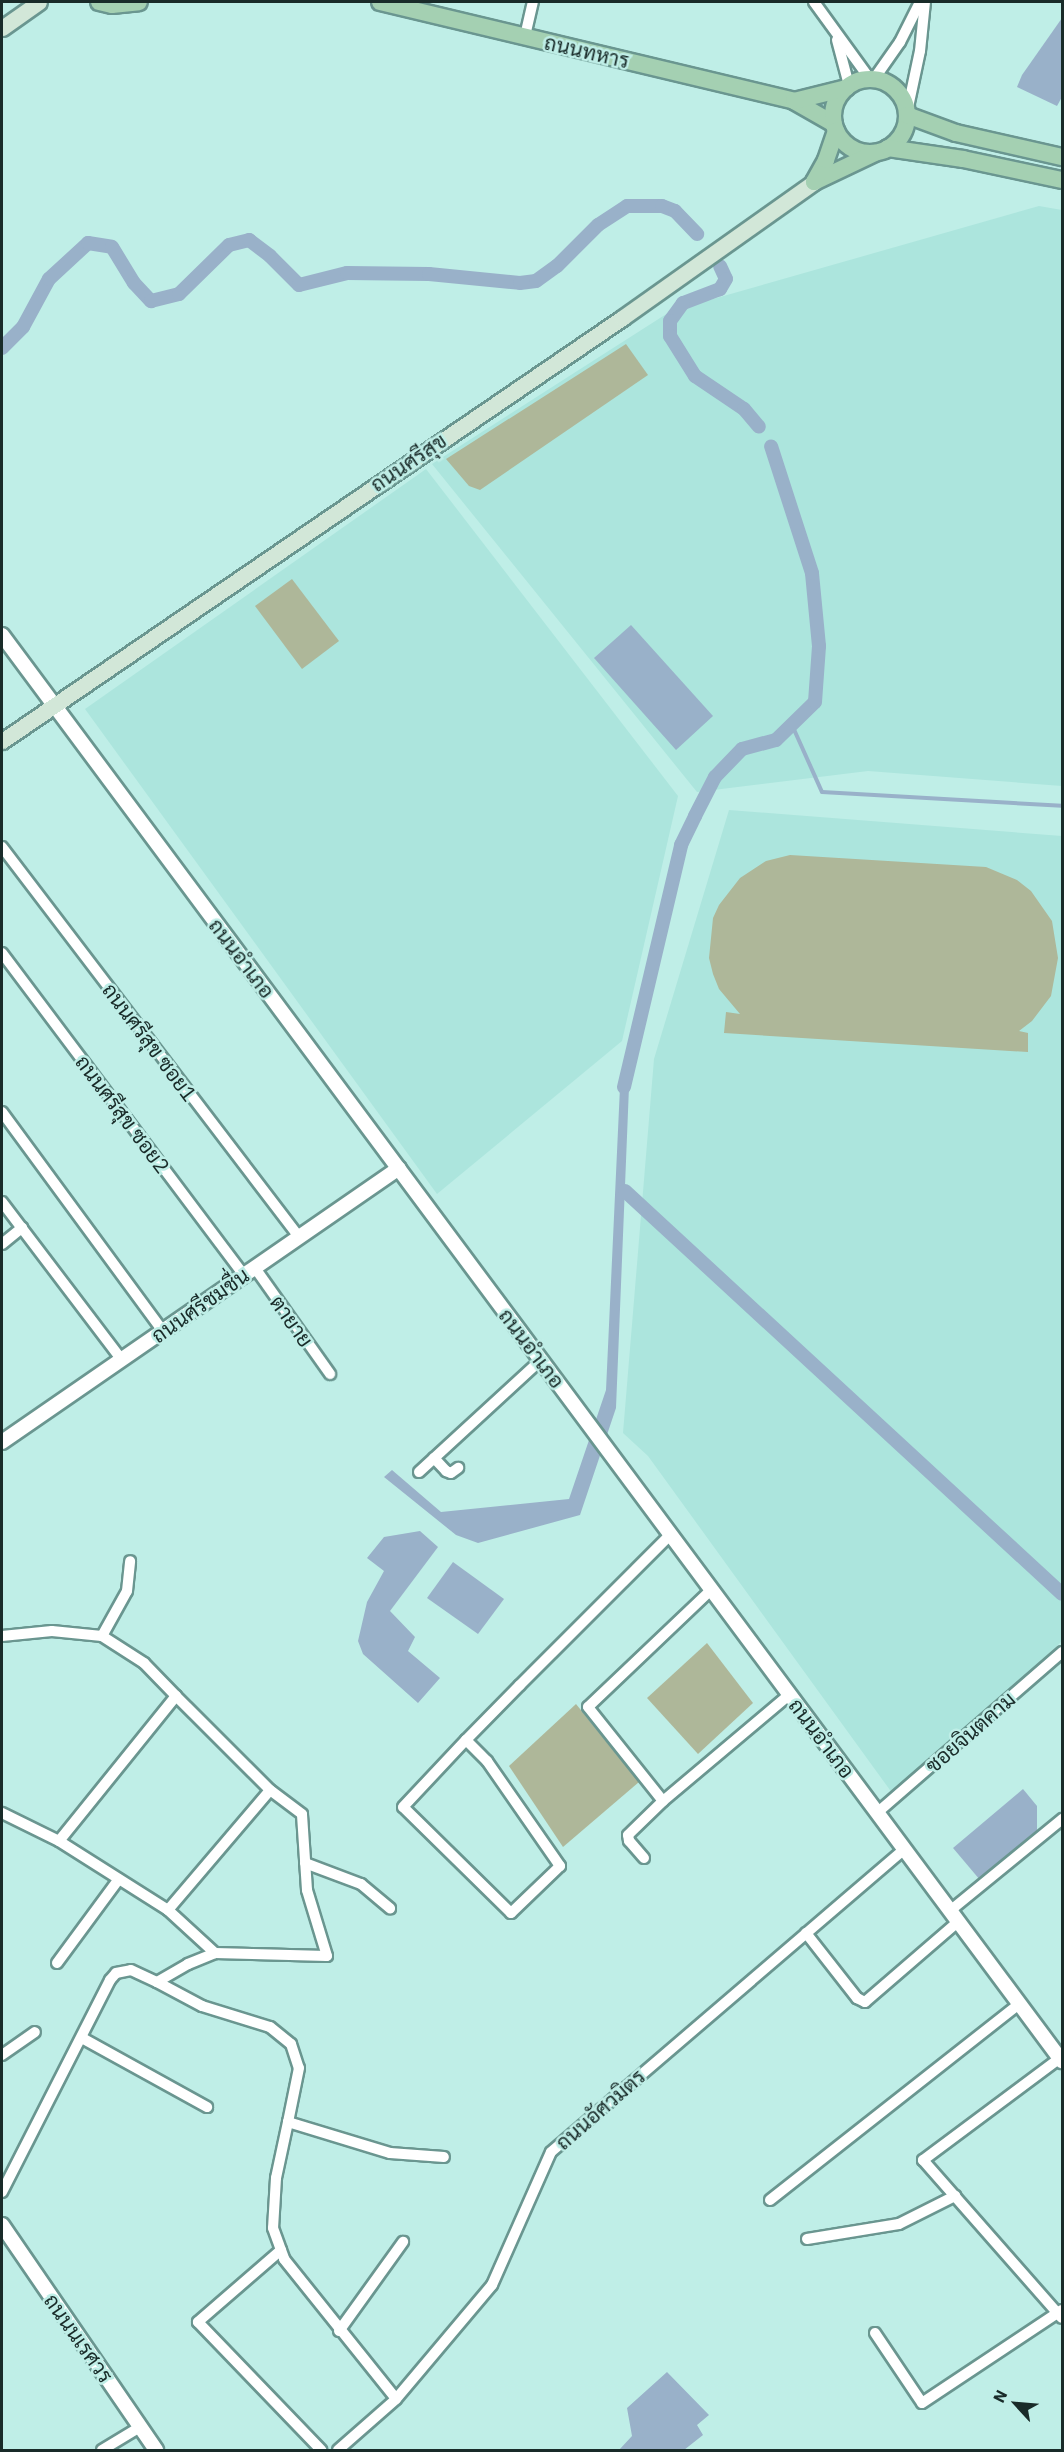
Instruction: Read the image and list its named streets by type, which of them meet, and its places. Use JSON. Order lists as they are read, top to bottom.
{
  "streets": {
    "main road": ["ถนนทหาร", "ถนนศรีสุข"],
    "street": [
      "ถนนอำเภอ",
      "ถนนศรีสุข ซอย1",
      "ถนนศรีสุข ซอย2",
      "ถนนศรีชมชื่น",
      "ตายาย",
      "ซอยจินตคาม",
      "ถนนอัศวมิตร",
      "ถนนนเรศวร"
    ]
  },
  "crossings": [
    ["ถนนศรีสุข", "ถนนอำเภอ"],
    ["ถนนอำเภอ", "ถนนศรีชมชื่น"],
    ["ถนนอำเภอ", "ซอยจินตคาม"],
    ["ถนนอำเภอ", "ถนนอัศวมิตร"],
    ["ถนนศรีสุข ซอย1", "ถนนศรีชมชื่น"],
    ["ถนนศรีสุข ซอย2", "ถนนศรีชมชื่น"],
    ["ถนนศรีสุข ซอย2", "ตายาย"],
    ["ถนนศรีชมชื่น", "ตายาย"]
  ],
  "north": "top left"
}
